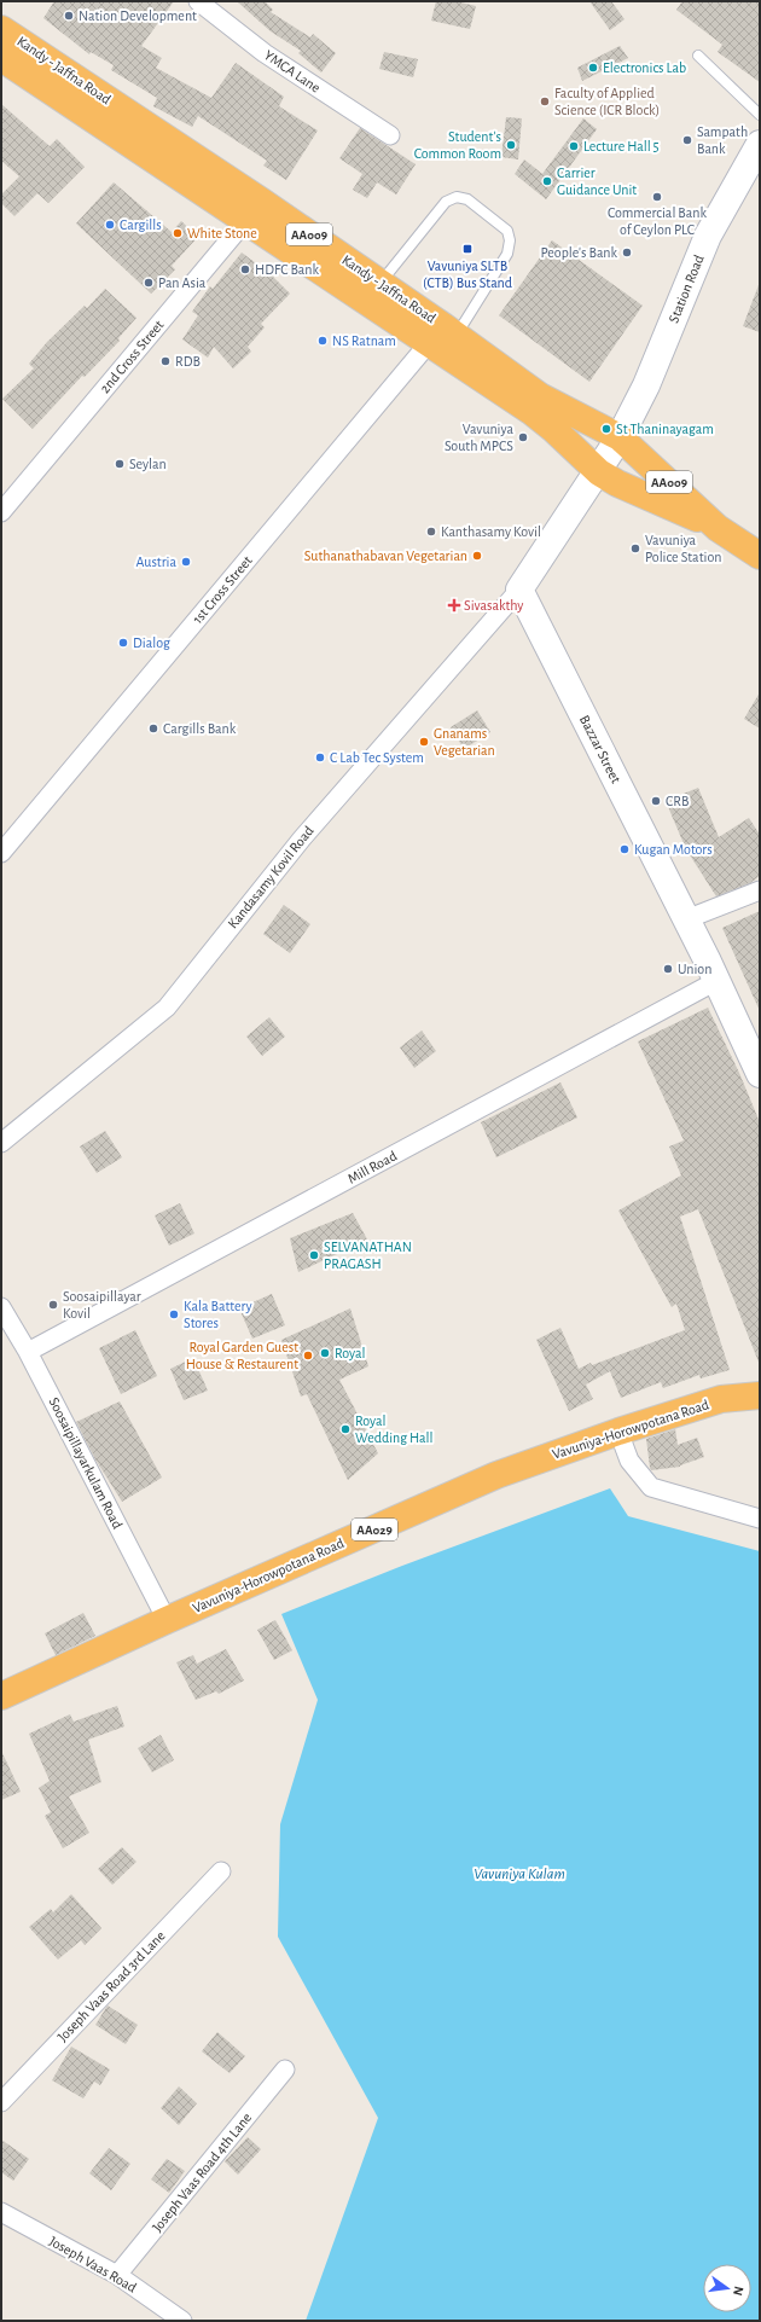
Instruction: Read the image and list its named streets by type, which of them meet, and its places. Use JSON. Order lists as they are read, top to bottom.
{
  "streets": {
    "highway": [
      "Kandy - Jaffna Road",
      "AA009",
      "Vavuniya-Horowpotana Road",
      "AA029"
    ],
    "main road": ["Station Road", "Bazzar Street"],
    "street": [
      "YMCA Lane",
      "2nd Cross Street",
      "1st Cross Street",
      "Kandasamy Kovil Road",
      "Mill Road",
      "Soosaipillayarkulam Road",
      "Joseph Vaas Road 3rd Lane",
      "Joseph Vaas Road 4th Lane",
      "Joseph Vaas Road"
    ]
  },
  "crossings": [
    ["Kandy - Jaffna Road", "Station Road"],
    ["Kandy - Jaffna Road", "2nd Cross Street"],
    ["Kandy - Jaffna Road", "1st Cross Street"],
    ["Bazzar Street", "Kandasamy Kovil Road"],
    ["Bazzar Street", "Mill Road"],
    ["Mill Road", "Soosaipillayarkulam Road"],
    ["Vavuniya-Horowpotana Road", "Soosaipillayarkulam Road"],
    ["Joseph Vaas Road 4th Lane", "Joseph Vaas Road"]
  ],
  "water": ["Vavuniya Kulam"],
  "places": {
    "other": [
      "Nation Development",
      "Electronics Lab",
      "Faculty of Applied Science (ICR Block)",
      "Sampath Bank",
      "Student's Common Room",
      "Lecture Hall 5",
      "Carrier Guidance Unit",
      "Commercial Bank of Ceylon PLC",
      "Cargills",
      "White Stone",
      "People's Bank",
      "HDFC Bank",
      "Pan Asia",
      "NS Ratnam",
      "RDB",
      "St Thaninayagam",
      "Vavuniya South MPCS",
      "Seylan",
      "Kanthasamy Kovil",
      "Vavuniya Police Station",
      "Suthanathabavan Vegetarian",
      "Austria",
      "Dialog",
      "Cargills Bank",
      "Gnanams Vegetarian",
      "C Lab Tec System",
      "CRB",
      "Kugan Motors",
      "Union",
      "SELVANATHAN PRAGASH",
      "Soosaipillayar Kovil",
      "Kala Battery Stores",
      "Royal",
      "Royal Garden Guest House & Restaurent",
      "Royal Wedding Hall"
    ],
    "transit": ["Vavuniya SLTB (CTB) Bus Stand"],
    "health": ["Sivasakthy"]
  },
  "north": "right"
}
